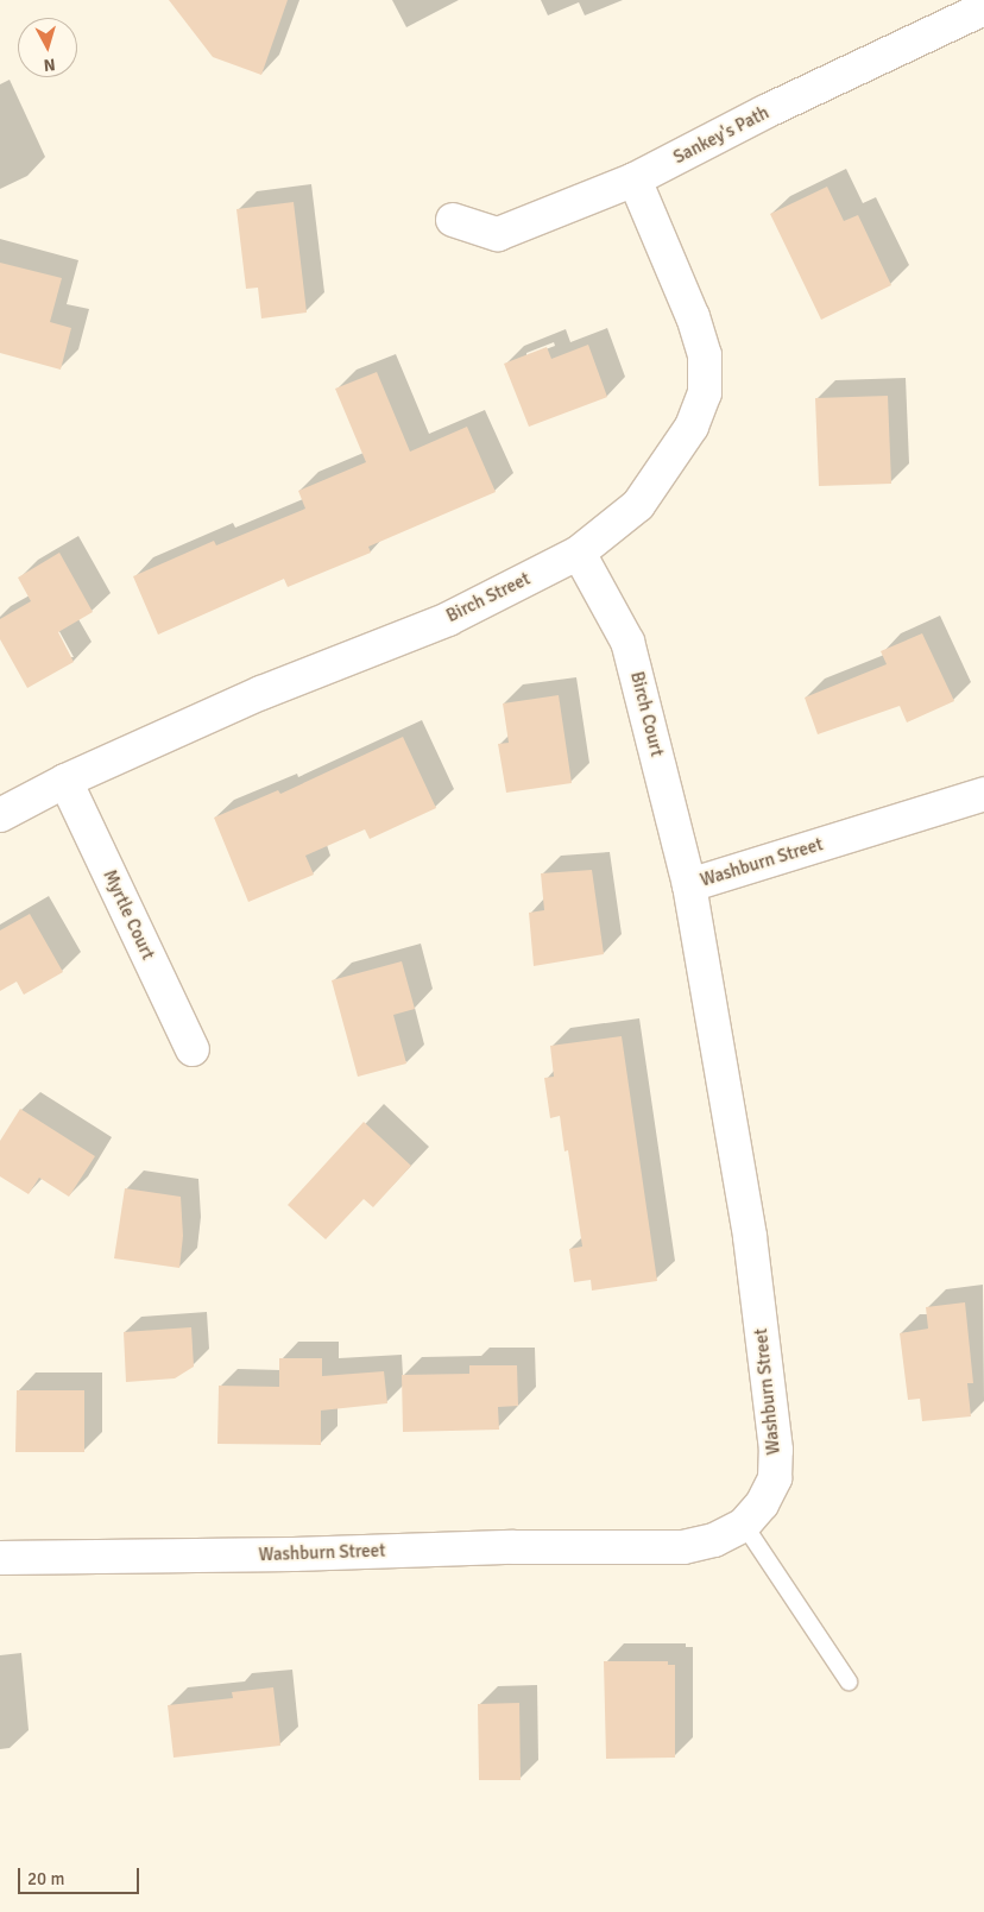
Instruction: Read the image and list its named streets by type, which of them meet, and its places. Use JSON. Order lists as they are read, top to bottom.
{
  "streets": {
    "street": [
      "Sankey's Path",
      "Birch Street",
      "Birch Court",
      "Washburn Street",
      "Myrtle Court"
    ]
  },
  "crossings": [
    ["Sankey's Path", "Birch Street"],
    ["Birch Street", "Birch Court"],
    ["Birch Street", "Myrtle Court"],
    ["Birch Court", "Washburn Street"]
  ],
  "scale_bar": "20 m",
  "north": "bottom"
}
